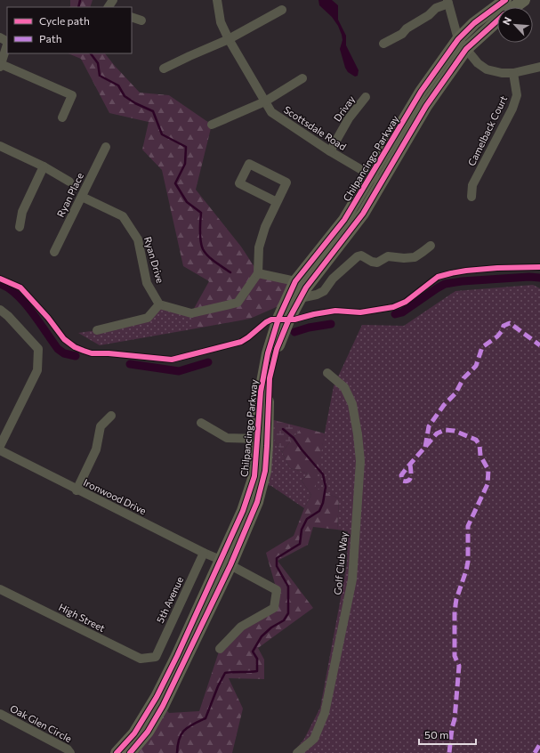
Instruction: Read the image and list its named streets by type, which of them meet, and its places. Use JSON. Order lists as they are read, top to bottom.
{
  "streets": {
    "street": [
      "Drivay",
      "Scottsdale Road",
      "Camelback Court",
      "Chilpancingo Parkway",
      "Ryan Place",
      "Ryan Drive",
      "Ironwood Drive",
      "Golf Club Way",
      "5th Avenue",
      "High Street",
      "Oak Glen Circle"
    ]
  },
  "crossings": [
    ["Drivay", "Scottsdale Road"],
    ["Scottsdale Road", "Chilpancingo Parkway"],
    ["Chilpancingo Parkway", "Ironwood Drive"],
    ["Ryan Place", "Ryan Drive"],
    ["Ironwood Drive", "5th Avenue"],
    ["5th Avenue", "High Street"]
  ],
  "legend": ["Cycle path", "Path"],
  "scale_bar": "50 m",
  "north": "top left"
}
